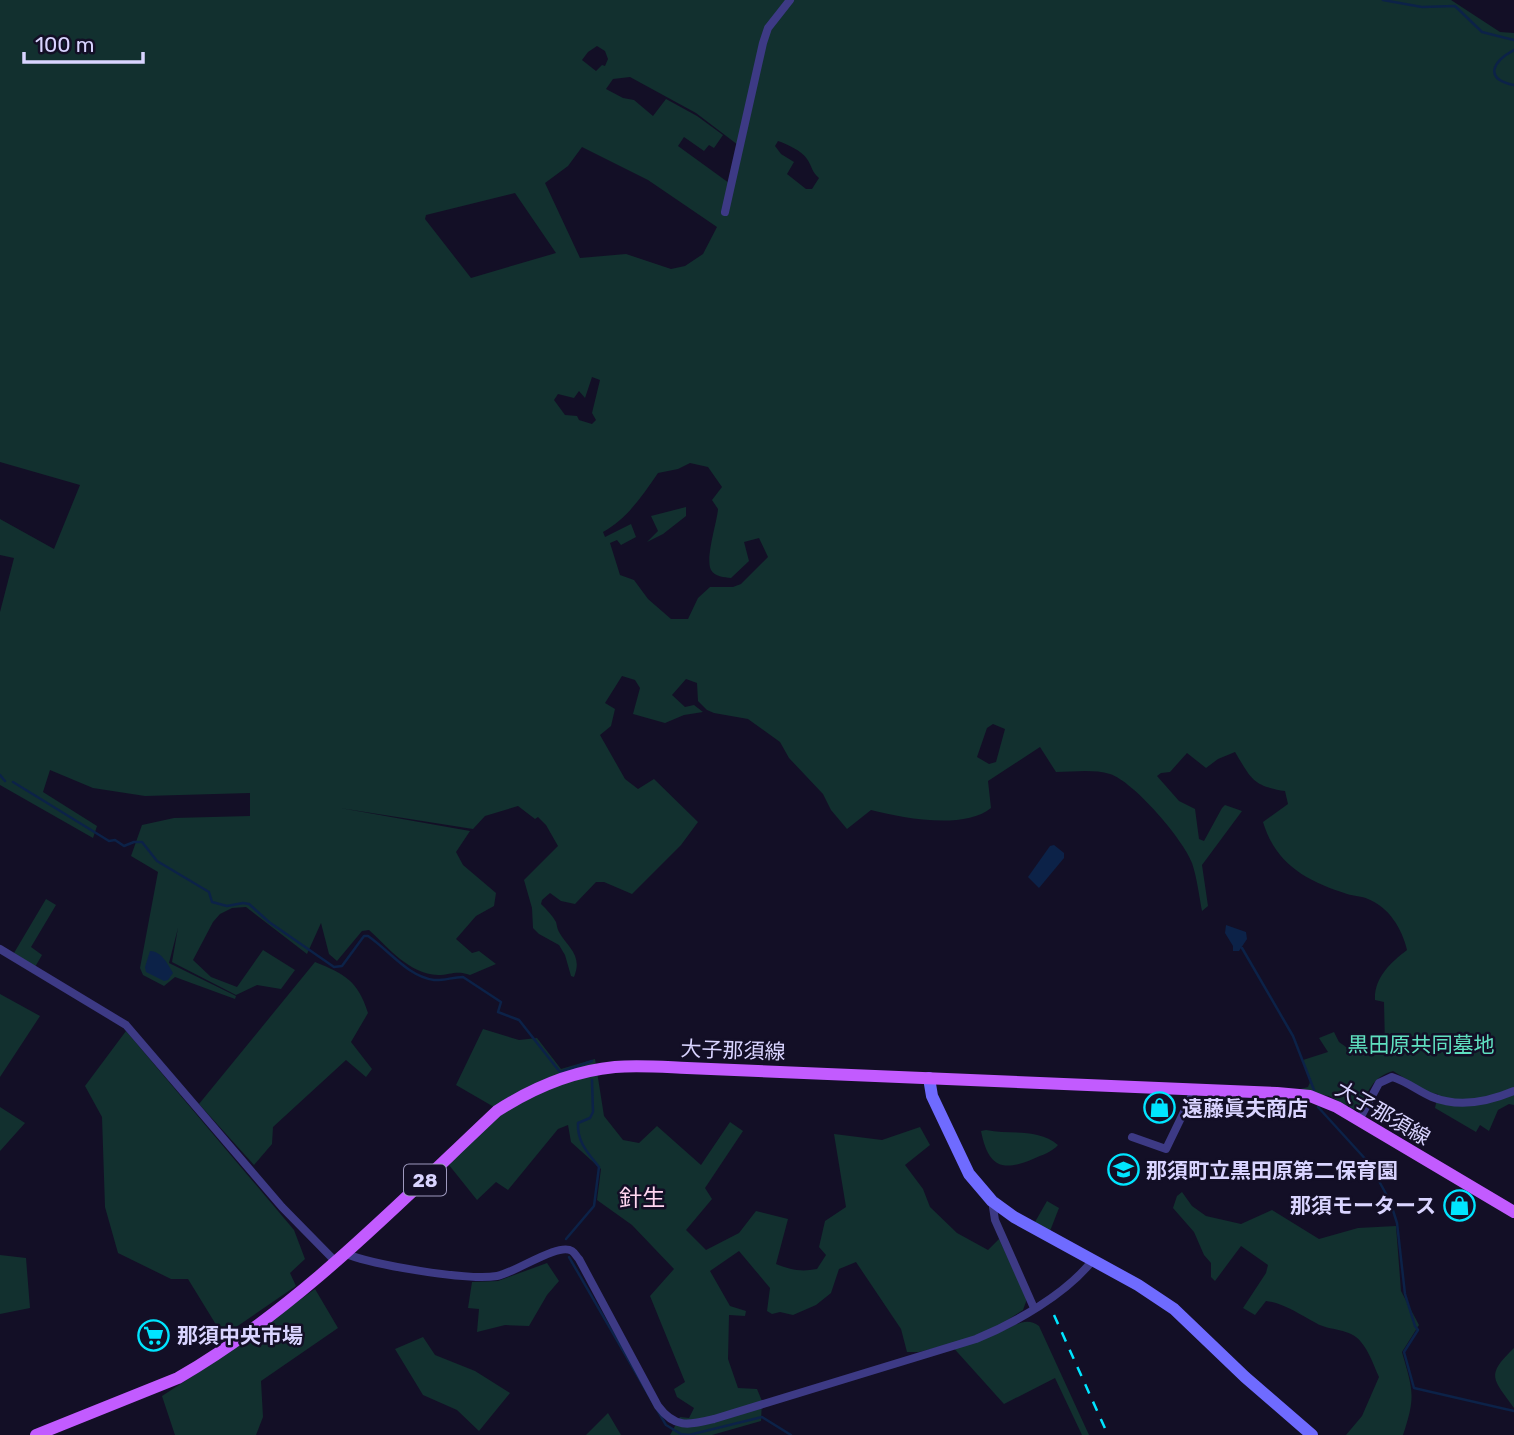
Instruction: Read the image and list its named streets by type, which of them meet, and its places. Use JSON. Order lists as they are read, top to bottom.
{
  "streets": {
    "main road": ["大子那須線", "28"]
  },
  "districts": ["針生"],
  "parks": ["黒田原共同墓地"],
  "places": {
    "shop": ["遠藤眞夫商店", "那須モータース"],
    "school or university": ["那須町立黒田原第二保育園"],
    "supermarket": ["那須中央市場"]
  },
  "scale_bar": "100 m"
}
